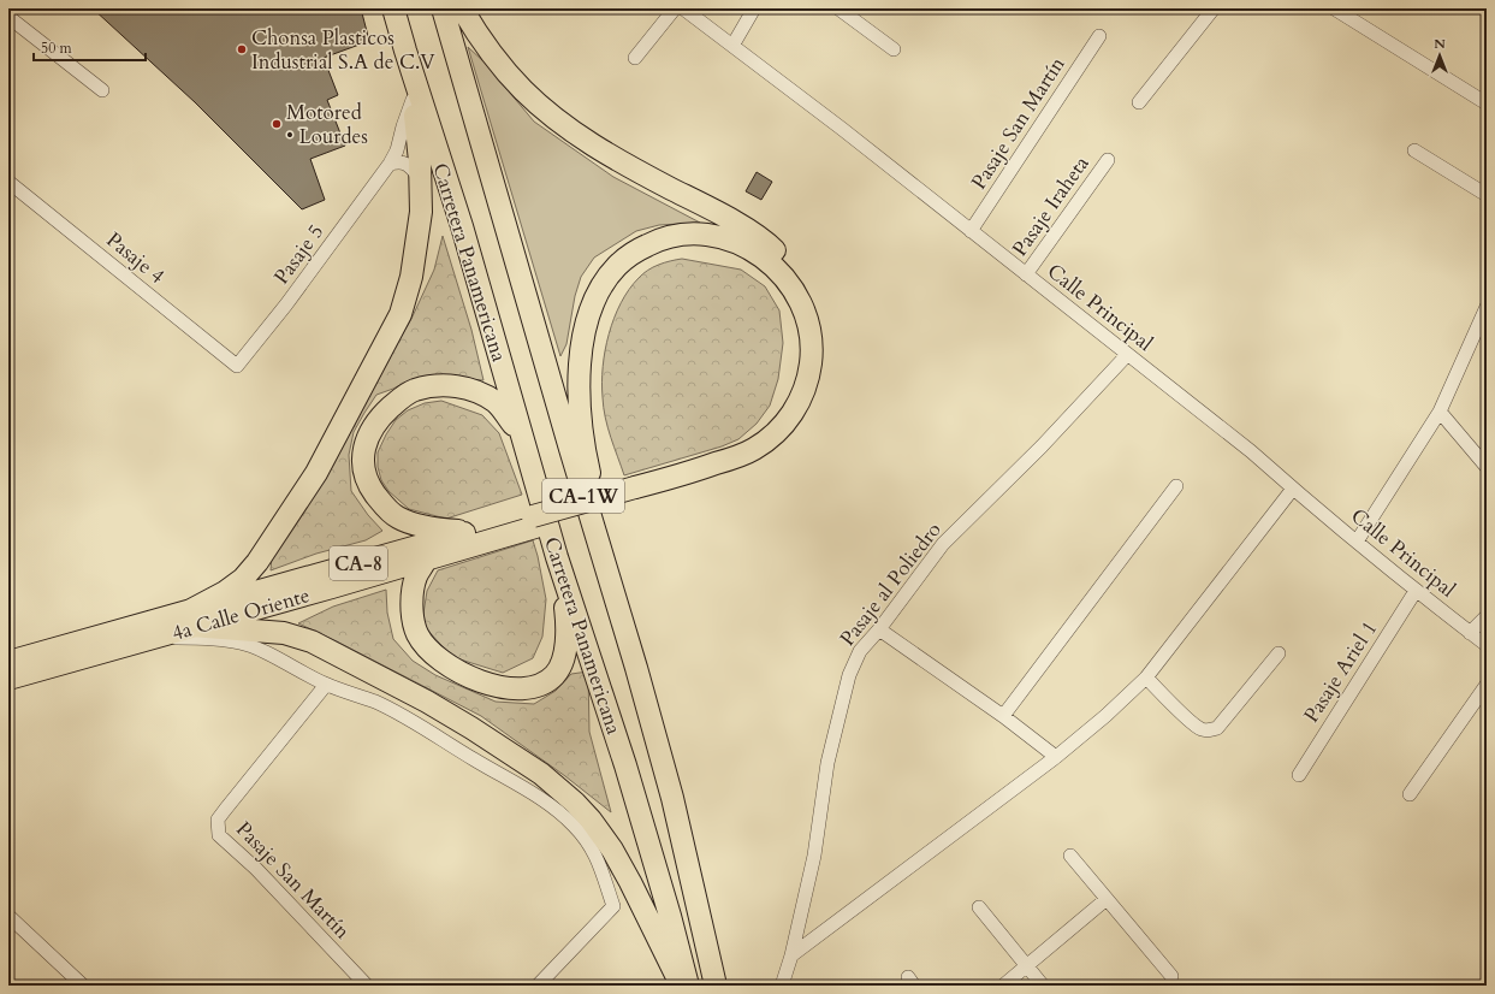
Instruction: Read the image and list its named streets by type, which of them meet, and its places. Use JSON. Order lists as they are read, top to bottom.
{
  "streets": {
    "highway": [
      "Carretera Panamericana",
      "CA-1W",
      "CA-8",
      "4a Calle Oriente"
    ],
    "street": [
      "Pasaje San Martín",
      "Pasaje Iraheta",
      "Pasaje 5",
      "Pasaje 4",
      "Calle Principal",
      "Pasaje al Poliedro",
      "Pasaje Ariel 1"
    ]
  },
  "crossings": [
    ["Pasaje San Martín", "Calle Principal"],
    ["Pasaje Iraheta", "Calle Principal"],
    ["Pasaje 5", "Pasaje 4"],
    ["Calle Principal", "Pasaje al Poliedro"],
    ["Calle Principal", "Pasaje Ariel 1"]
  ],
  "places": ["Chonsa Plasticos Industrial S.A de C.V", "Motored • Lourdes"],
  "scale_bar": "50 m",
  "north": "top"
}
